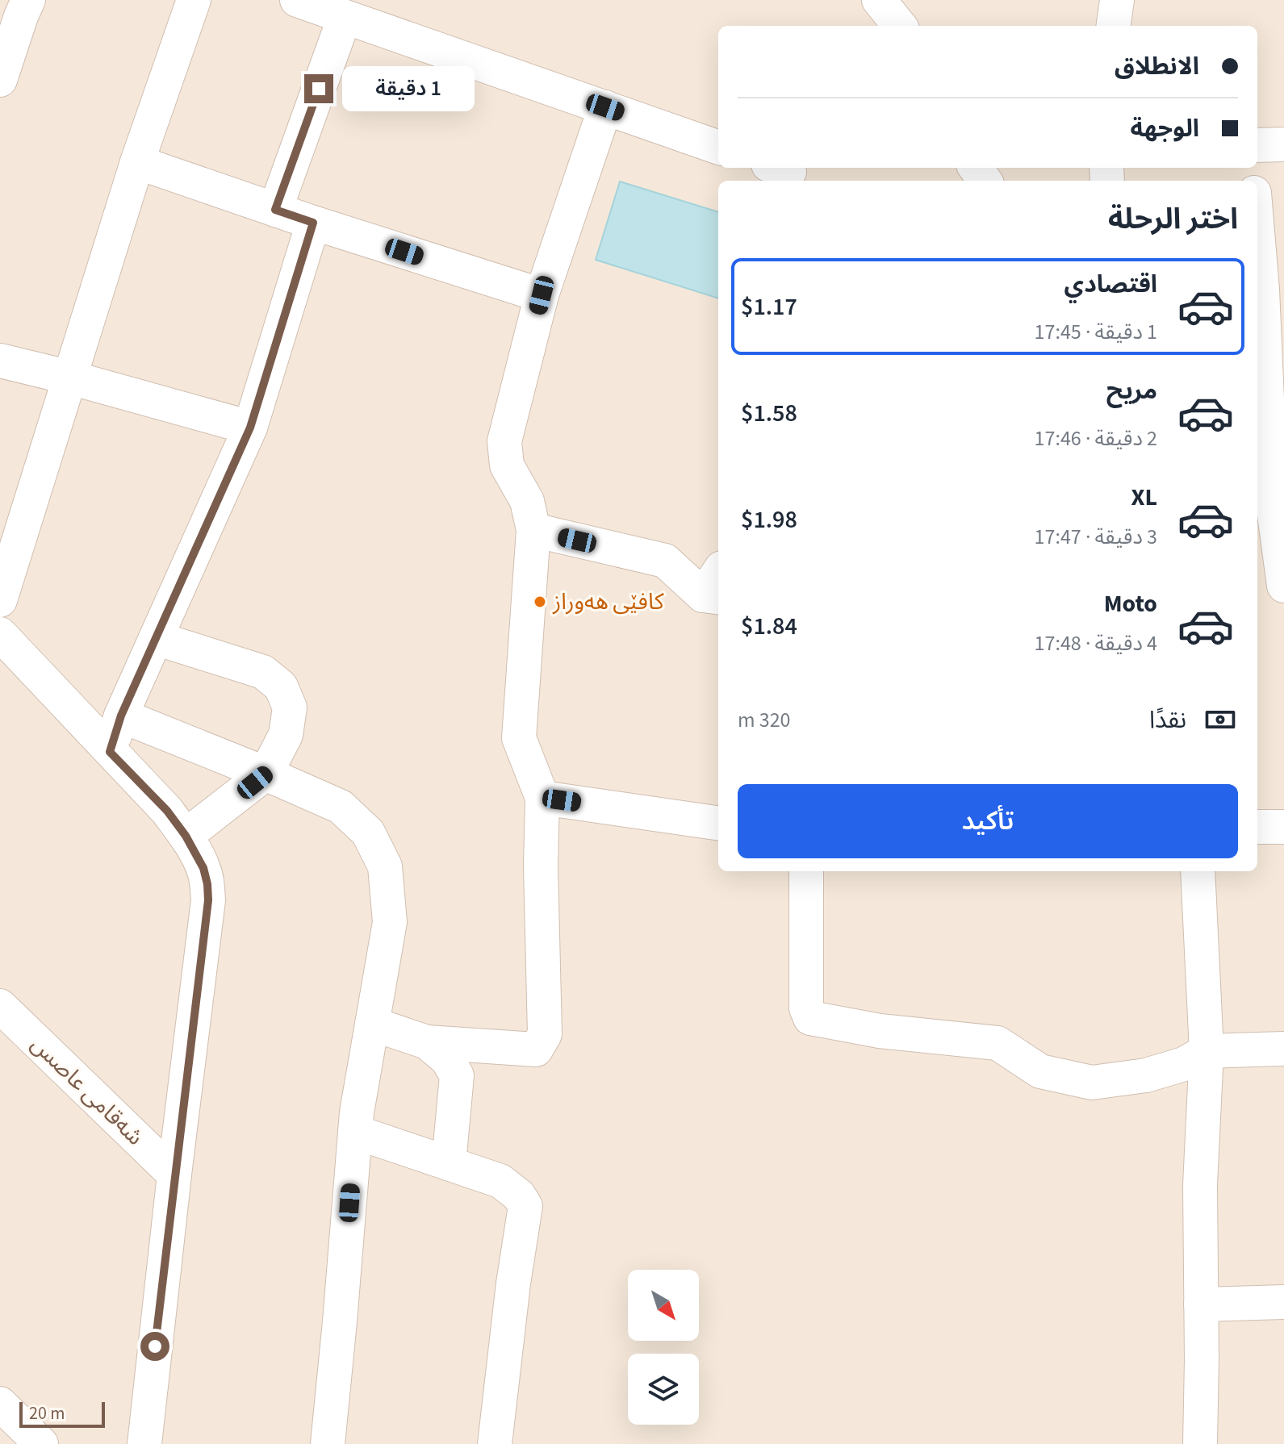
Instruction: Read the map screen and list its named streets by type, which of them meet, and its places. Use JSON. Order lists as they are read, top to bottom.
{
  "streets": {
    "street": ["شه‌قامی عاصس"]
  },
  "places": ["کافێی هەوراز"],
  "scale_bar": "20 m",
  "north": "bottom right",
  "page": {
    "banner": ["الانطلاق", "الوجهة"],
    "bubble": "1 دقيقة",
    "heading": "اختر الرحلة",
    "list": [
      {
        "name": "اقتصادي",
        "note": "1 دقيقة · 17:45",
        "value": "$1.17"
      },
      {
        "name": "مريح",
        "note": "2 دقيقة · 17:46",
        "value": "$1.58"
      },
      {
        "name": "XL",
        "note": "3 دقيقة · 17:47",
        "value": "$1.98"
      },
      {
        "name": "Moto",
        "note": "4 دقيقة · 17:48",
        "value": "$1.84"
      }
    ],
    "pay": ["نقدًا", "320 m"],
    "buttons": "تأكيد",
    "scale": "20 m"
  }
}
